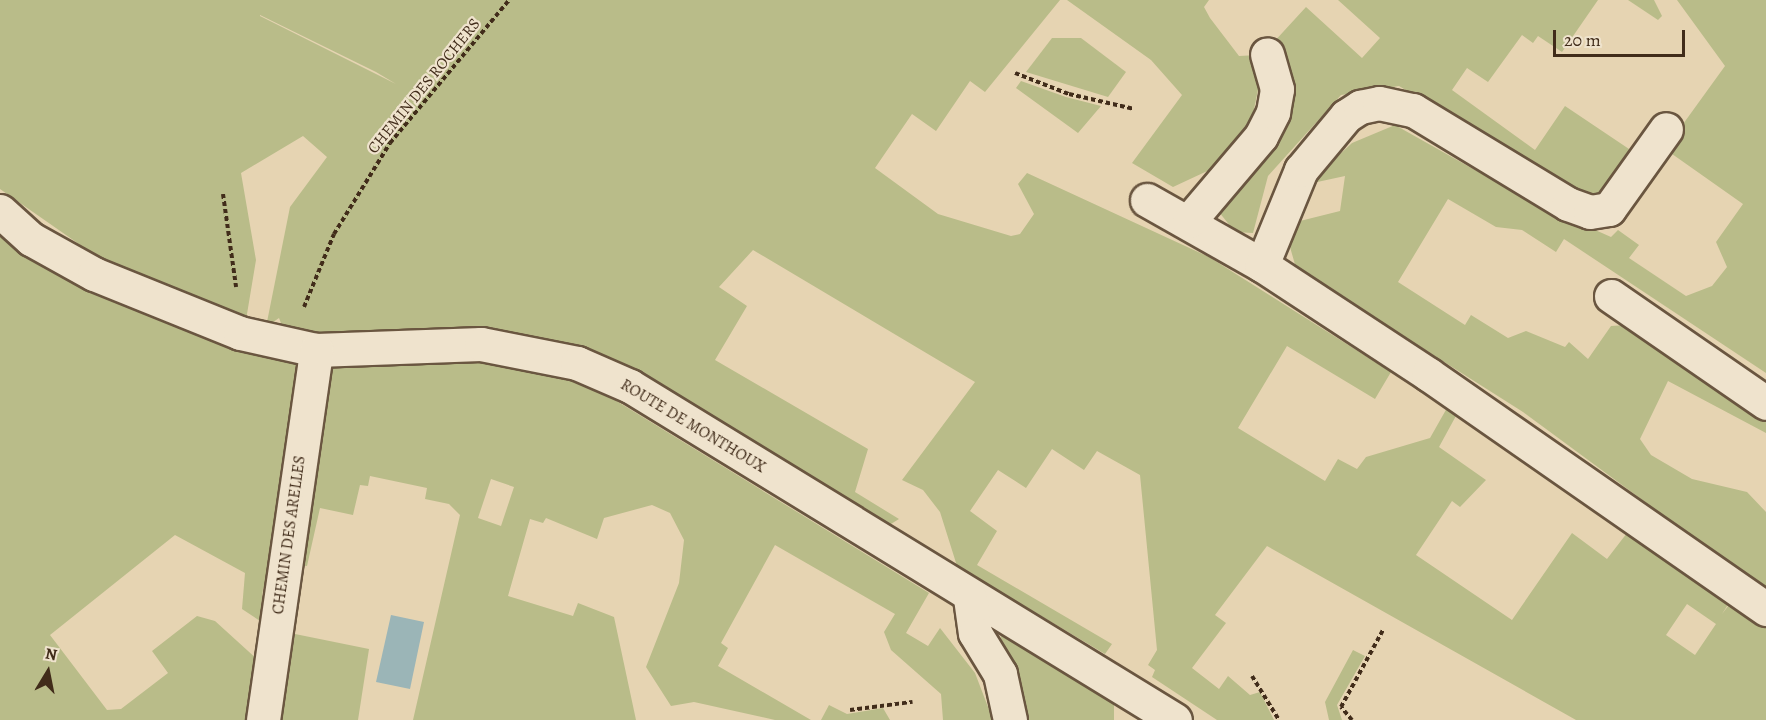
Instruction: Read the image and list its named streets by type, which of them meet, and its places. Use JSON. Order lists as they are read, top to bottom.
{
  "streets": {
    "street": ["ROUTE DE MONTHOUX", "CHEMIN DES ARELLES"],
    "path": ["CHEMIN DES ROCHERS"]
  },
  "crossings": [
    ["CHEMIN DES ROCHERS", "ROUTE DE MONTHOUX"],
    ["CHEMIN DES ROCHERS", "CHEMIN DES ARELLES"],
    ["ROUTE DE MONTHOUX", "CHEMIN DES ARELLES"]
  ],
  "scale_bar": "20 m",
  "north": "top"
}
